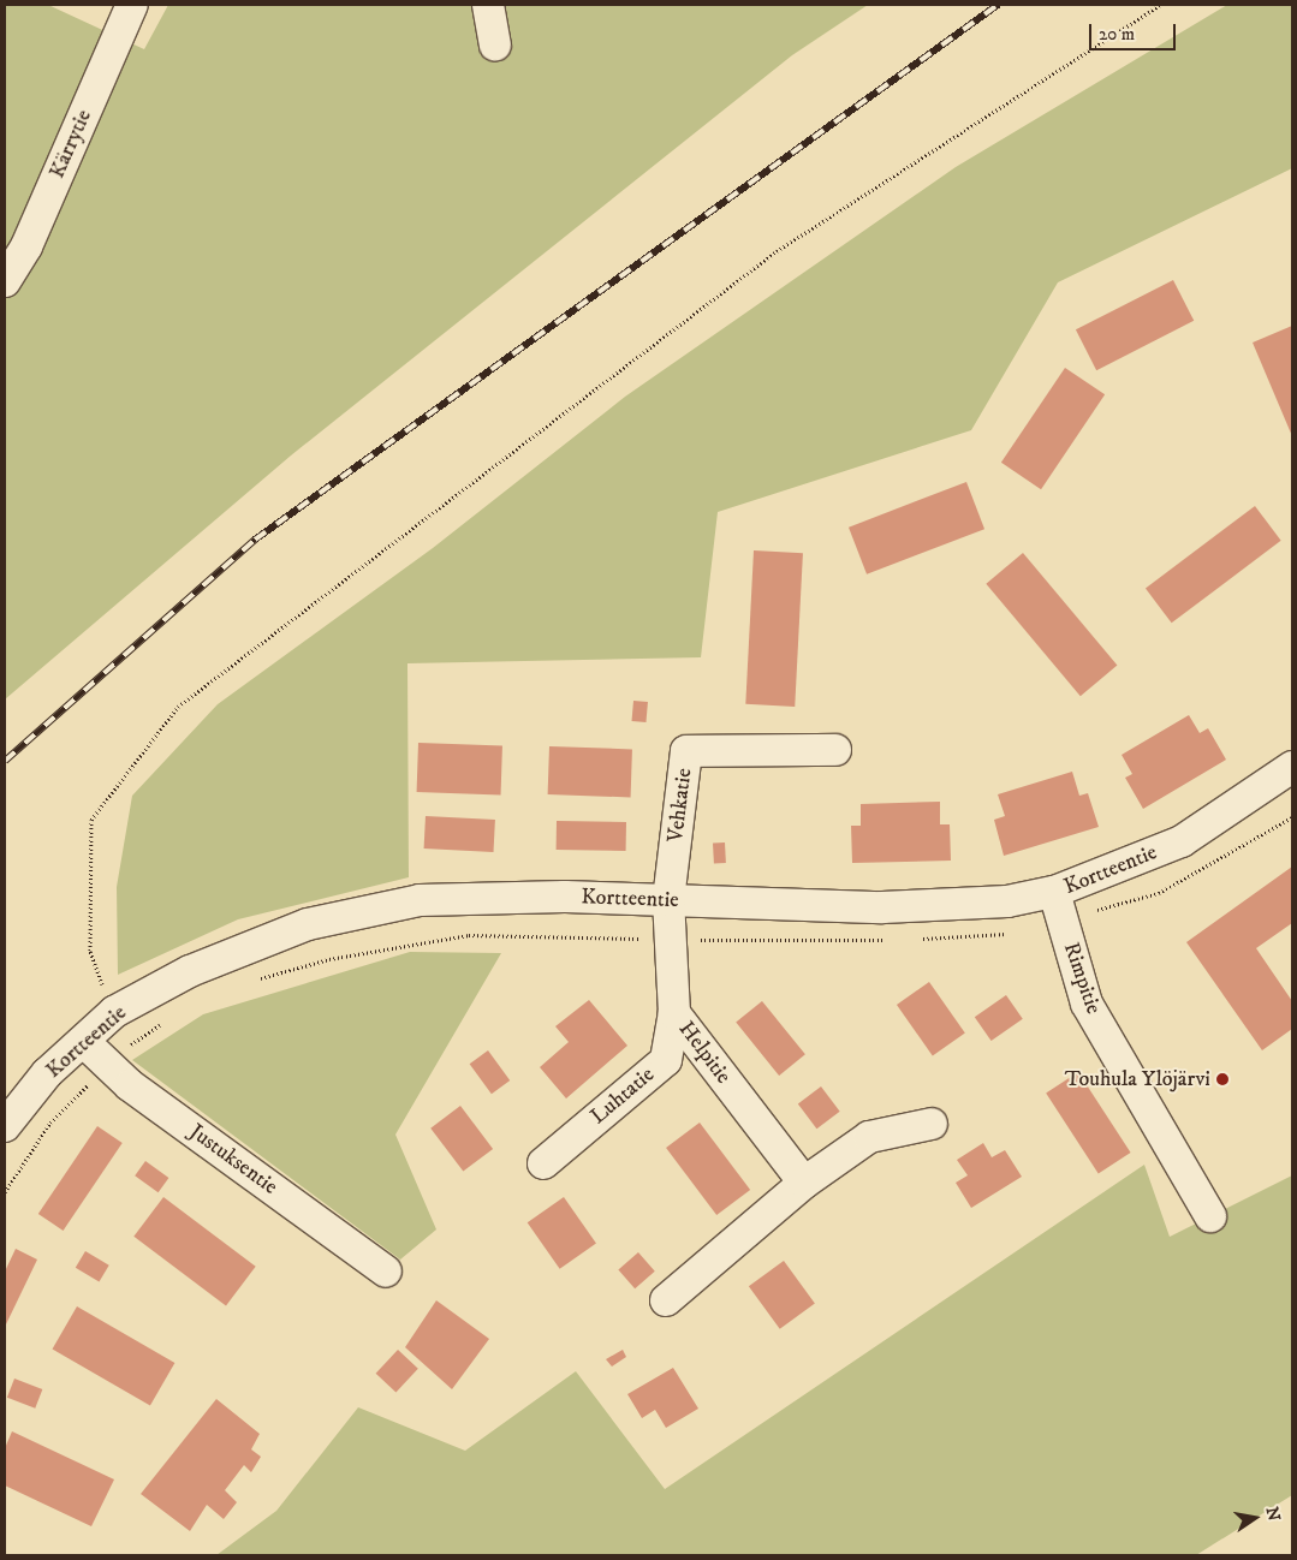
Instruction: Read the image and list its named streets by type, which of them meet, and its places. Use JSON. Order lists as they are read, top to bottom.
{
  "streets": {
    "street": [
      "Kärrytie",
      "Vehkatie",
      "Kortteentie",
      "Rimpitie",
      "Helpitie",
      "Luhtatie",
      "Justuksentie"
    ]
  },
  "crossings": [
    ["Vehkatie", "Kortteentie"],
    ["Vehkatie", "Helpitie"],
    ["Kortteentie", "Rimpitie"],
    ["Kortteentie", "Helpitie"],
    ["Kortteentie", "Justuksentie"],
    ["Helpitie", "Luhtatie"]
  ],
  "places": ["Touhula Ylöjärvi"],
  "scale_bar": "20 m",
  "north": "right"
}
